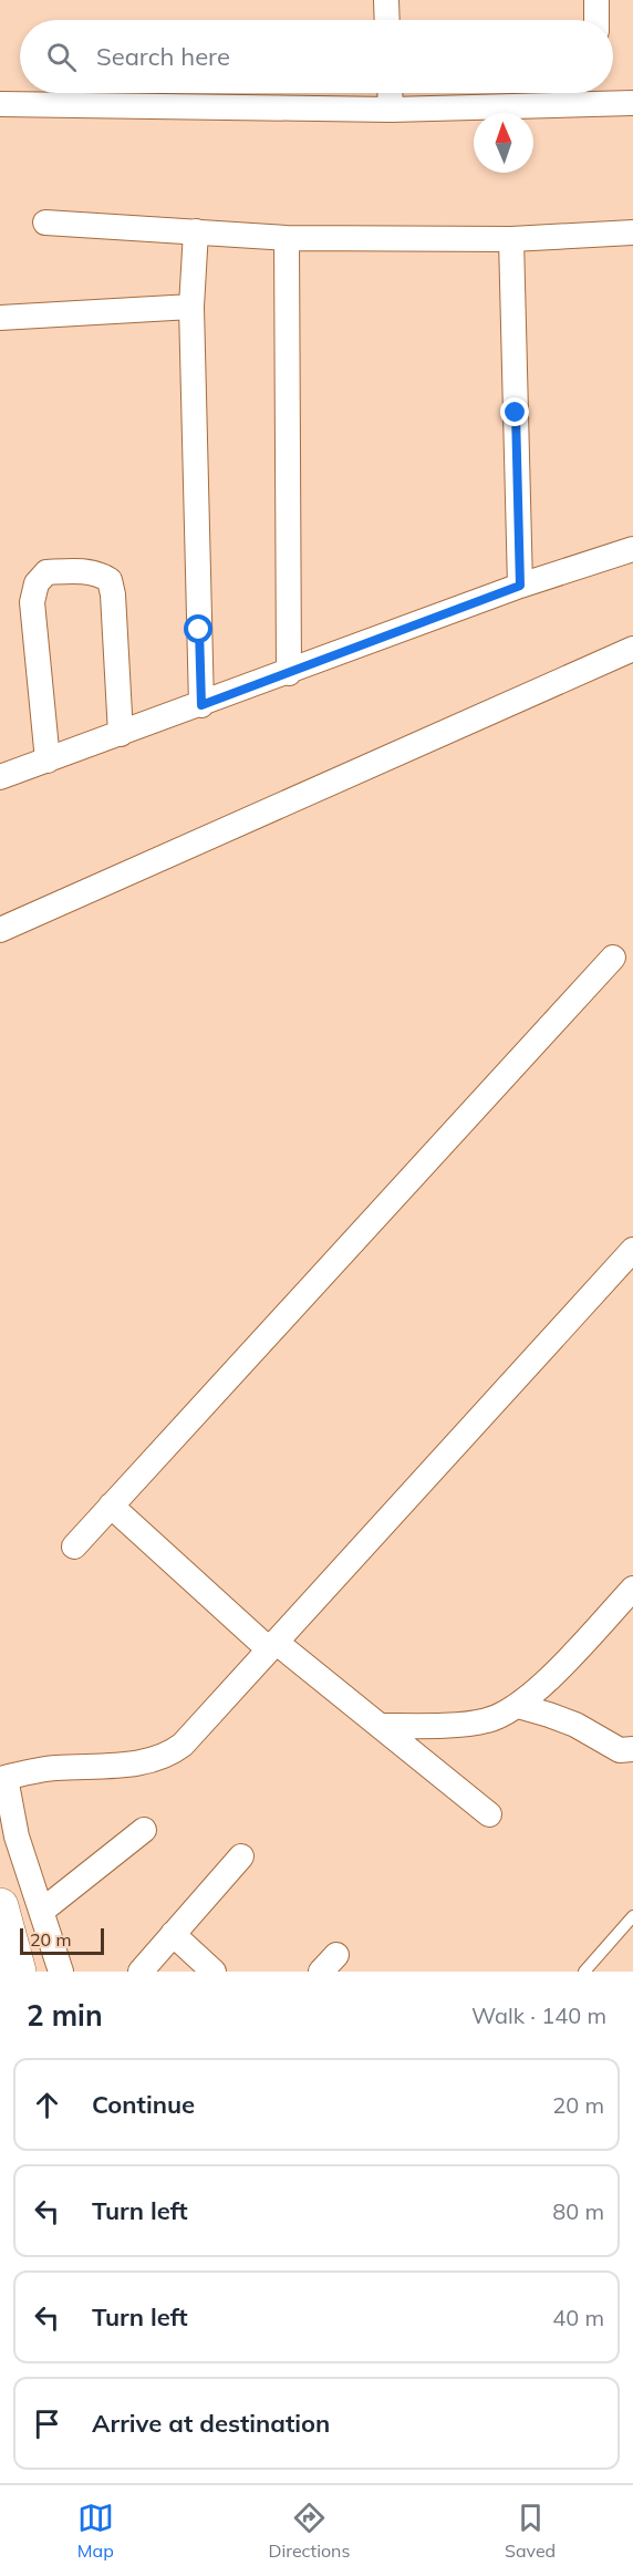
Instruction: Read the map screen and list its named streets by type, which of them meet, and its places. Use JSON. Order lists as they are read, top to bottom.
{
  "scale_bar": "20 m",
  "north": "top",
  "page": {
    "search": "Search here",
    "scale": "20 m",
    "heading": ["2 min", "Walk · 140 m"],
    "list": [
      ["Continue", "20 m"],
      ["Turn left", "80 m"],
      ["Turn left", "40 m"],
      "Arrive at destination"
    ],
    "nav": ["Map", "Directions", "Saved"]
  }
}
